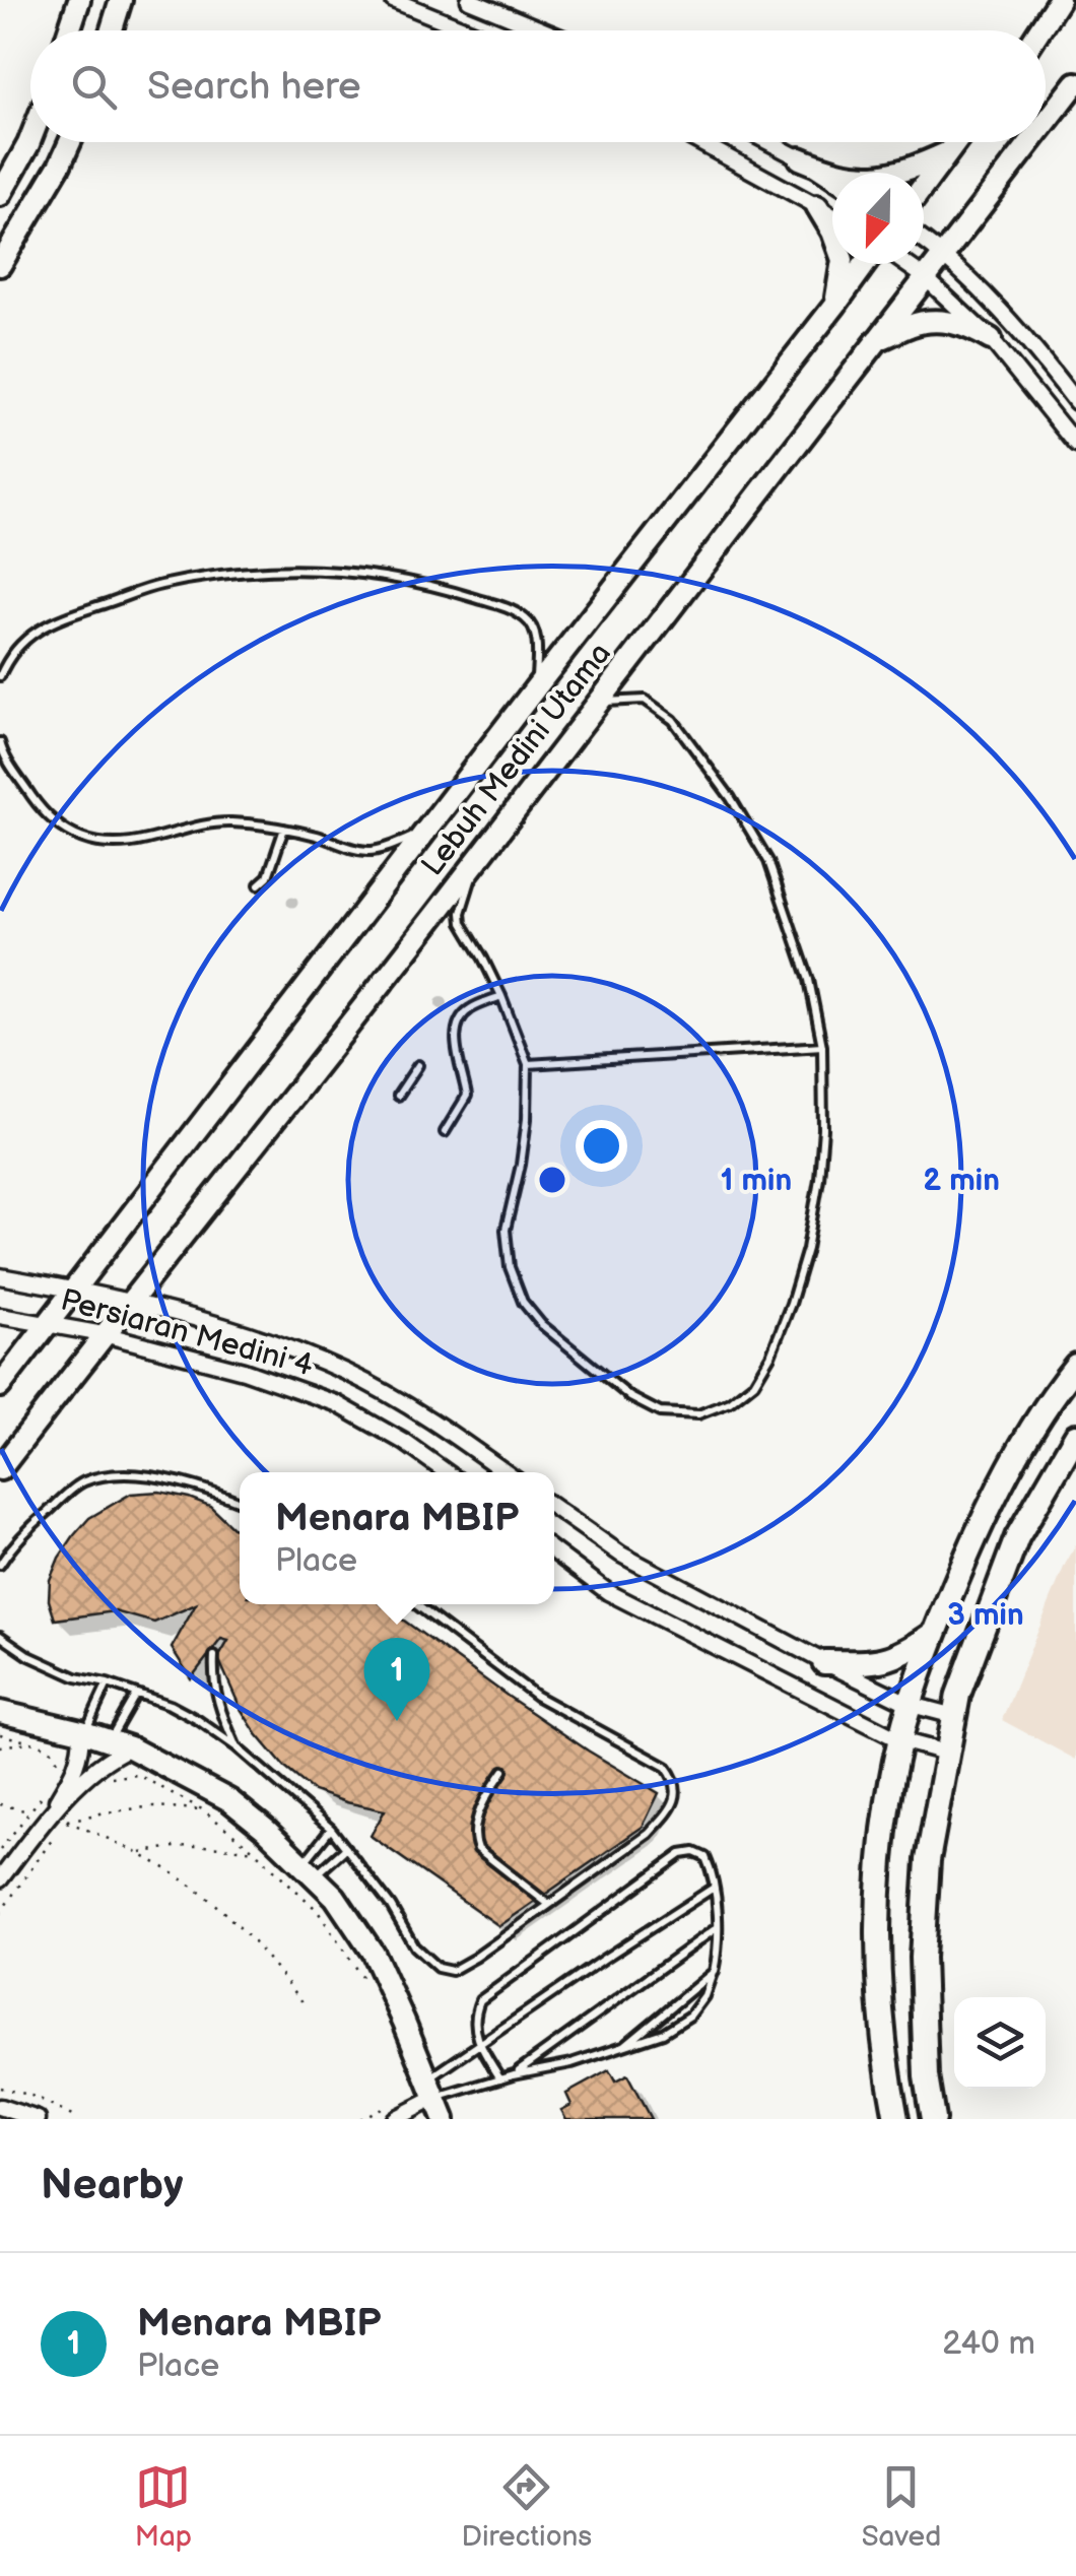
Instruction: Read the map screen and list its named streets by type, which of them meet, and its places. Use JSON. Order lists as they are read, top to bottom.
{
  "streets": {
    "main road": ["Lebuh Medini Utama"],
    "street": ["Persiaran Medini 4"]
  },
  "crossings": [
    ["Lebuh Medini Utama", "Persiaran Medini 4"]
  ],
  "north": "bottom",
  "page": {
    "search": "Search here",
    "popup": ["Menara MBIP", "Place"],
    "pins": "1",
    "heading": "Nearby",
    "list": [
      {
        "mark": "1",
        "name": "Menara MBIP",
        "note": "Place",
        "value": "240 m"
      }
    ],
    "nav": ["Map", "Directions", "Saved"]
  },
  "rings": ["1 min", "2 min", "3 min"]
}
